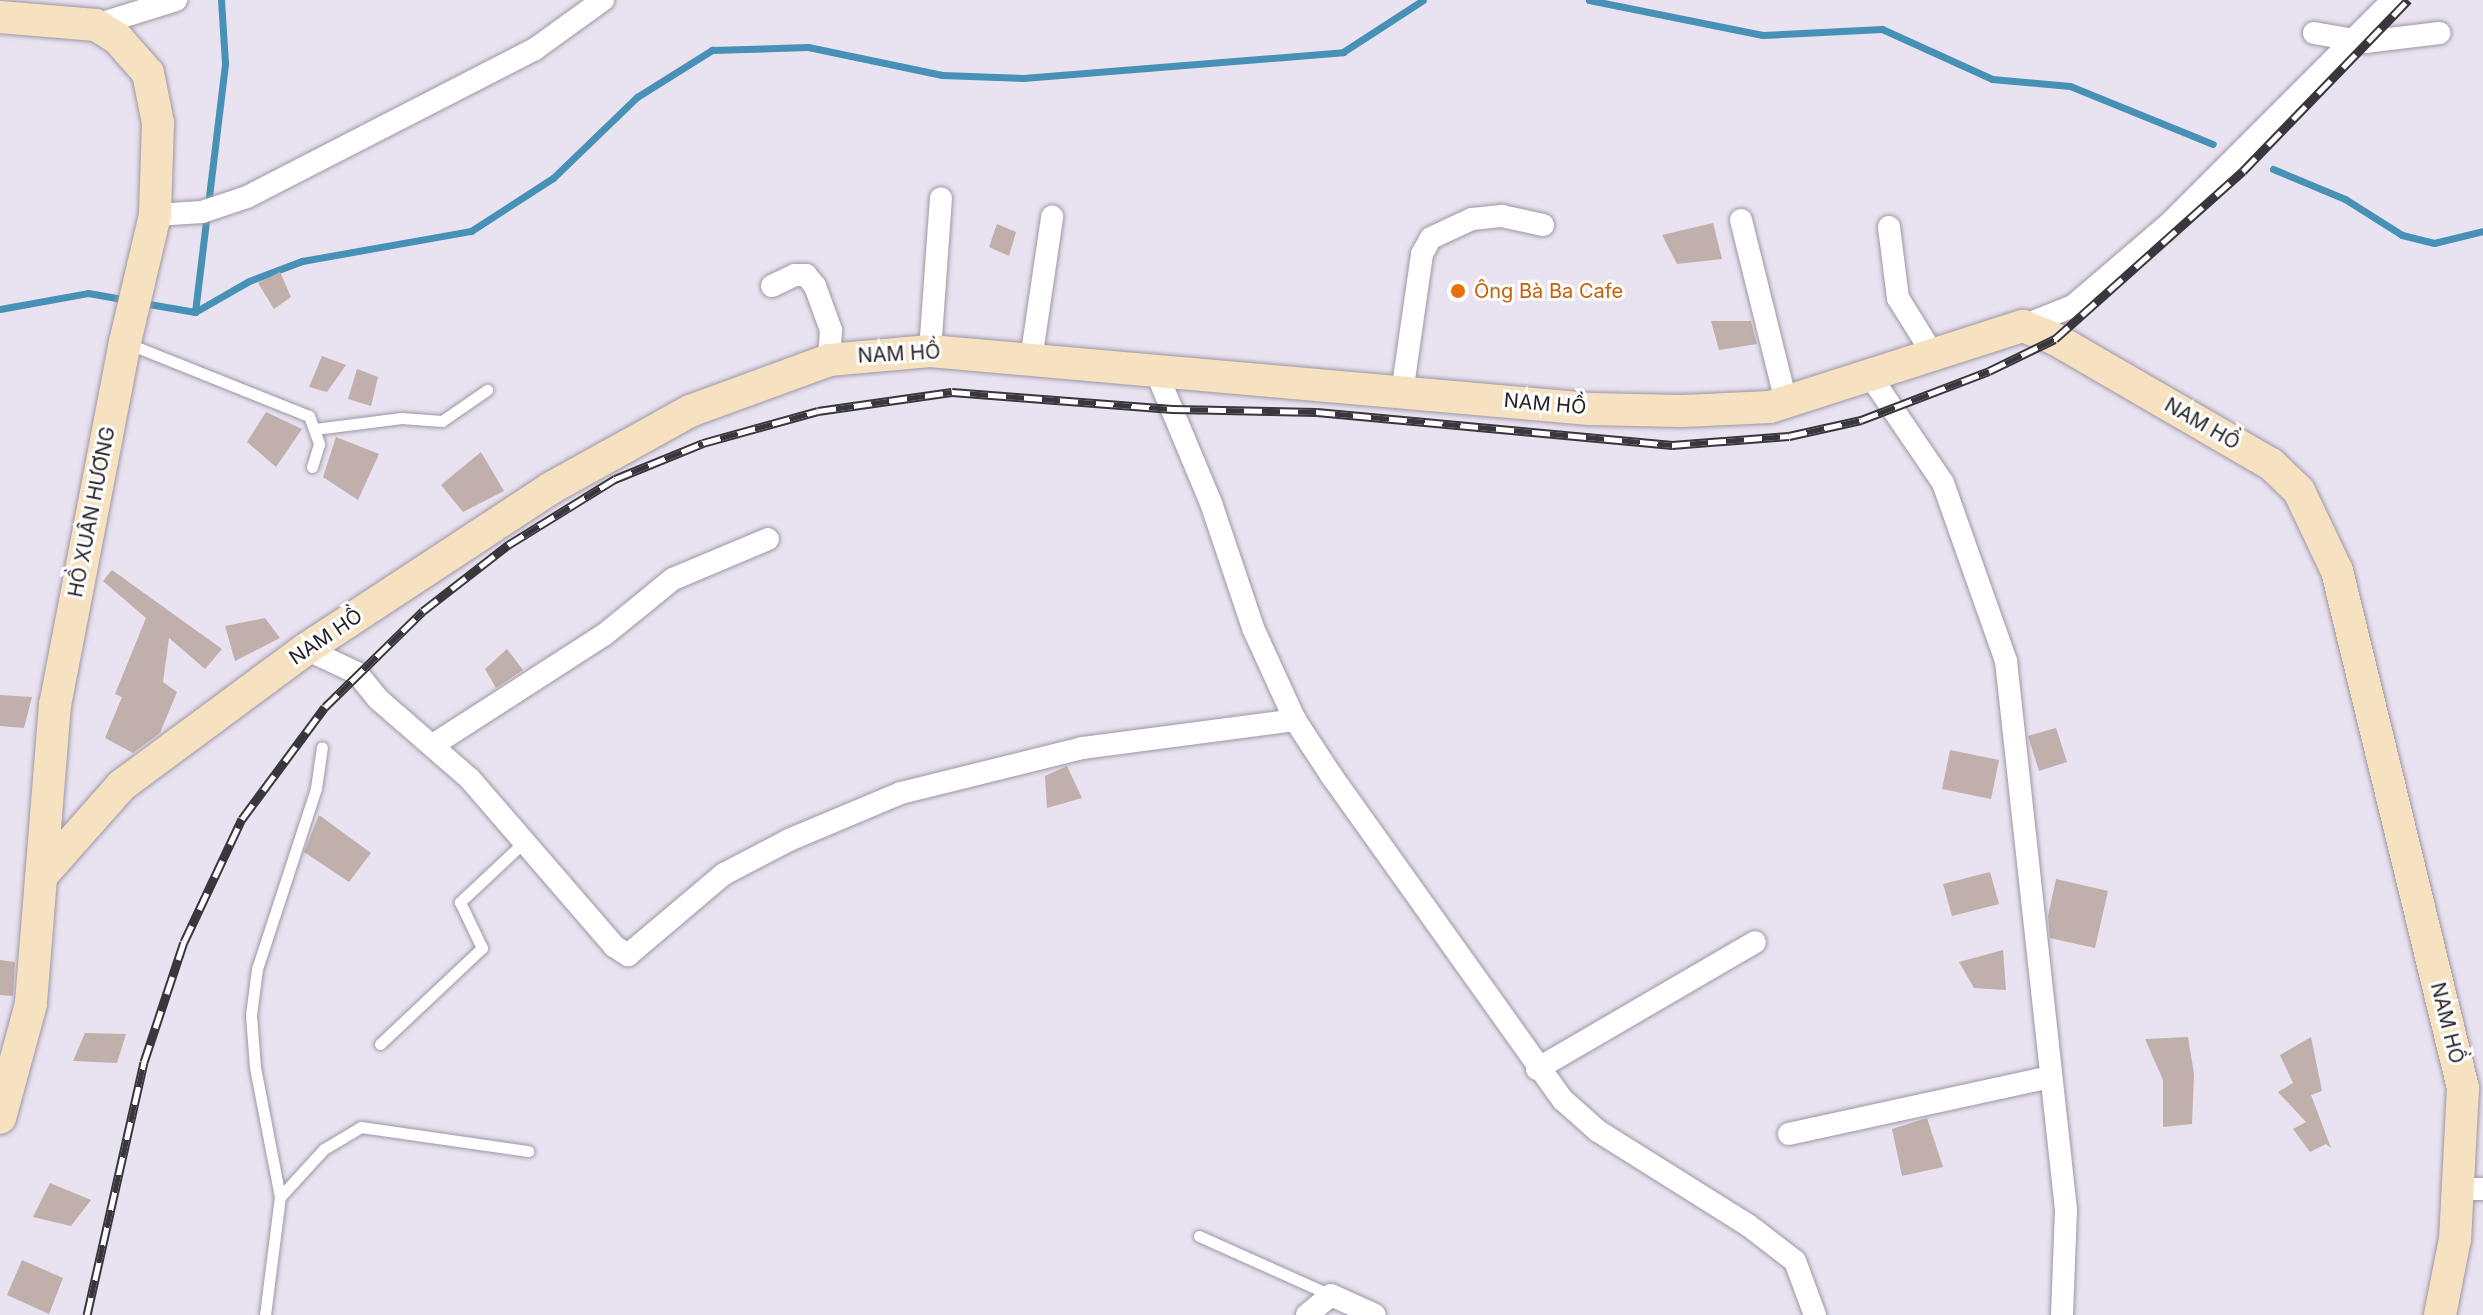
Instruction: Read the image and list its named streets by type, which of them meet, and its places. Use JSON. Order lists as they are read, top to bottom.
{
  "streets": {
    "street": ["NAM HỒ", "HỒ XUÂN HƯƠNG"]
  },
  "crossings": [
    ["NAM HỒ", "HỒ XUÂN HƯƠNG"]
  ],
  "places": ["Ông Bà Ba Cafe"]
}
